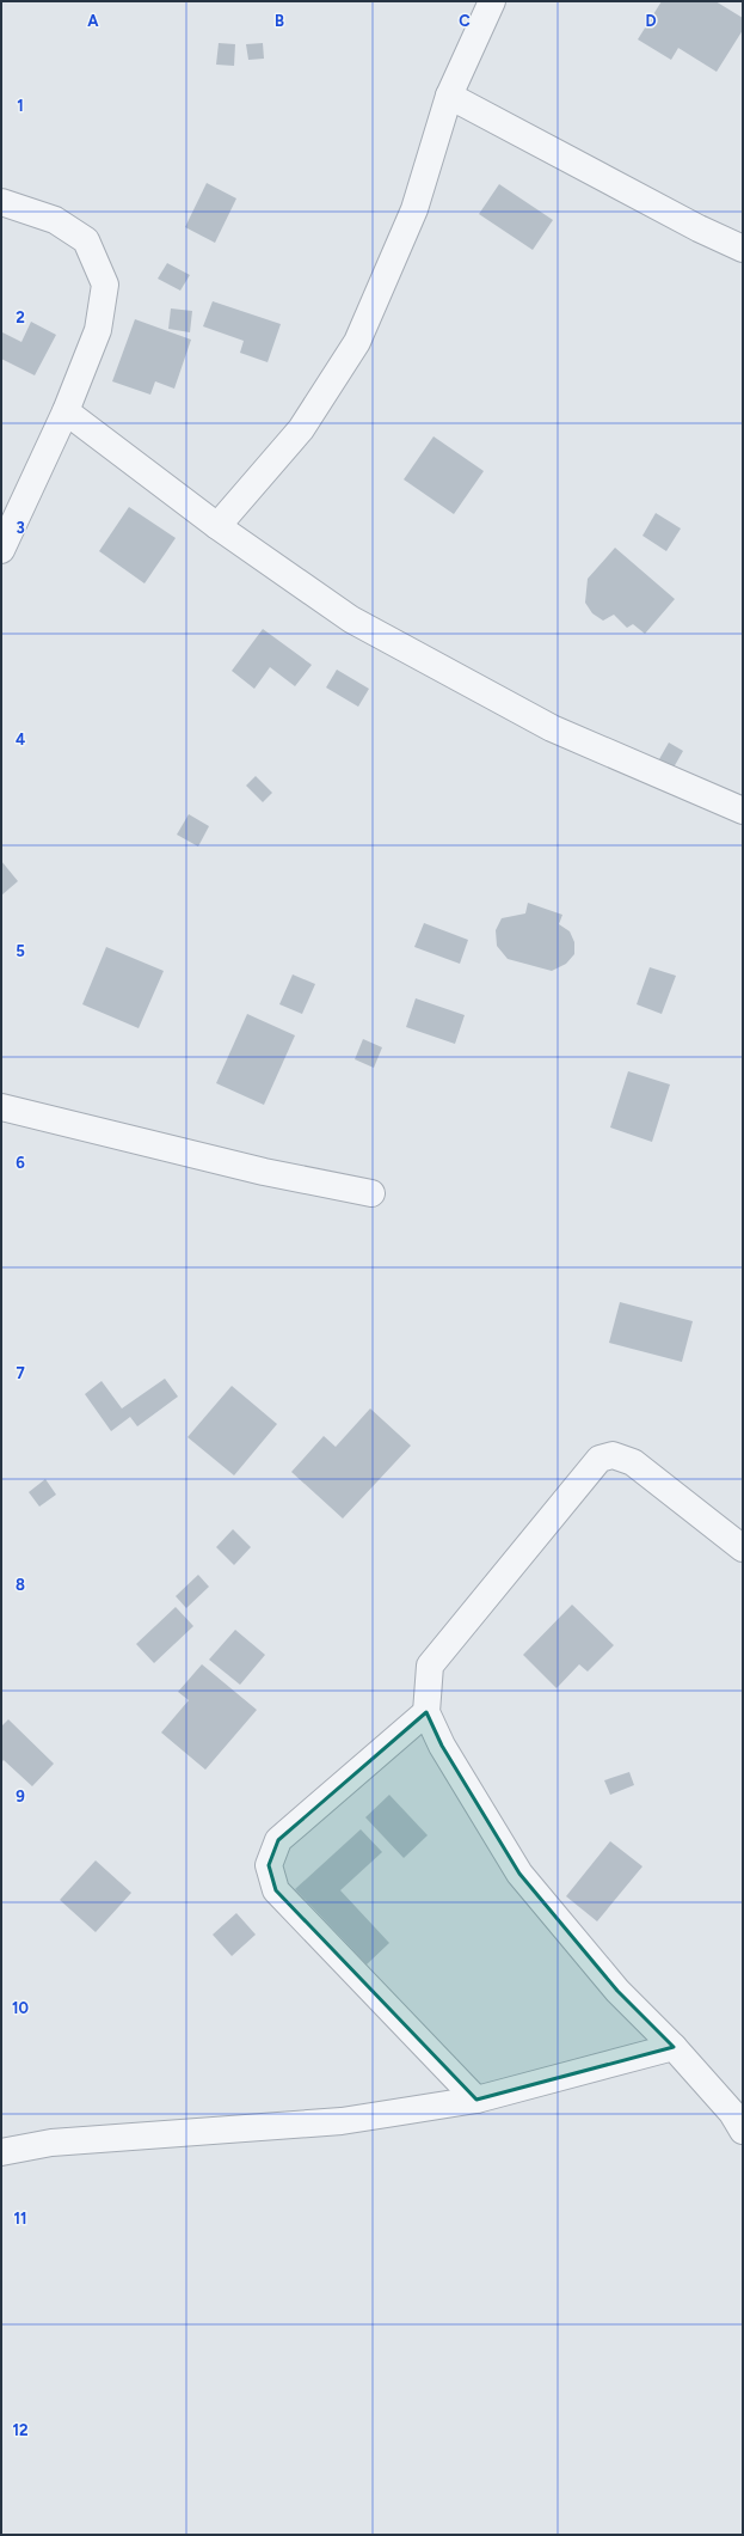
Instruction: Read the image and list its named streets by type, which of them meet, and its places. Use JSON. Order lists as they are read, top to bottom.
{
  "grid": {
    "columns": [
      "A",
      "B",
      "C",
      "D"
    ],
    "rows": [
      "1",
      "2",
      "3",
      "4",
      "5",
      "6",
      "7",
      "8",
      "9",
      "10",
      "11",
      "12"
    ]
  }
}
